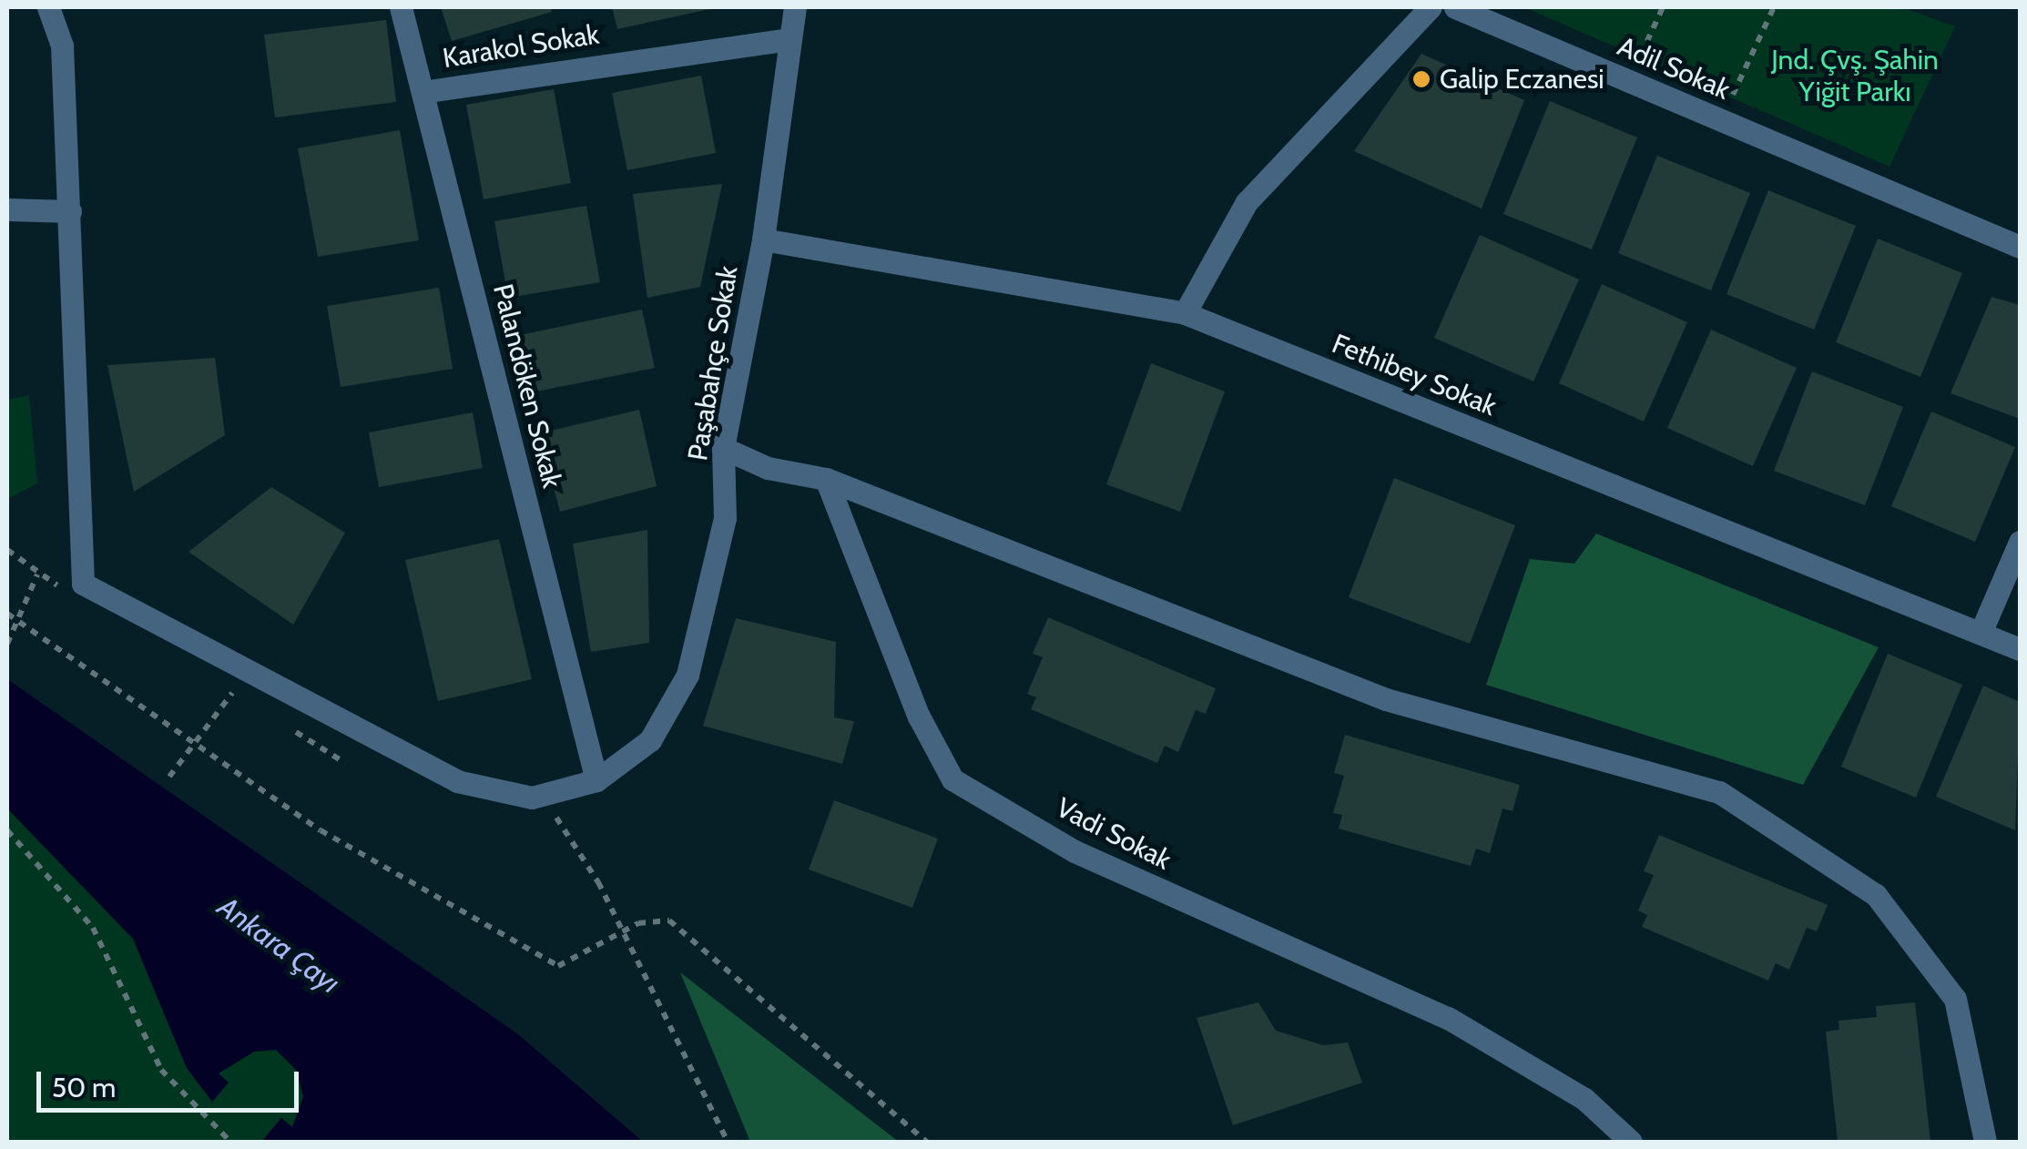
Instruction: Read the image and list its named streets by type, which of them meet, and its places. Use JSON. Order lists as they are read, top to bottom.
{
  "streets": {
    "street": [
      "Karakol Sokak",
      "Adil Sokak",
      "Paşabahçe Sokak",
      "Fethibey Sokak",
      "Palandöken Sokak",
      "Vadi Sokak"
    ]
  },
  "crossings": [
    ["Karakol Sokak", "Paşabahçe Sokak"],
    ["Karakol Sokak", "Palandöken Sokak"],
    ["Paşabahçe Sokak", "Fethibey Sokak"],
    ["Paşabahçe Sokak", "Palandöken Sokak"]
  ],
  "water": ["Ankara Çayı"],
  "parks": ["Jnd. Çvş. Şahin Yiğit Parkı"],
  "places": ["Galip Eczanesi"],
  "scale_bar": "50 m"
}
